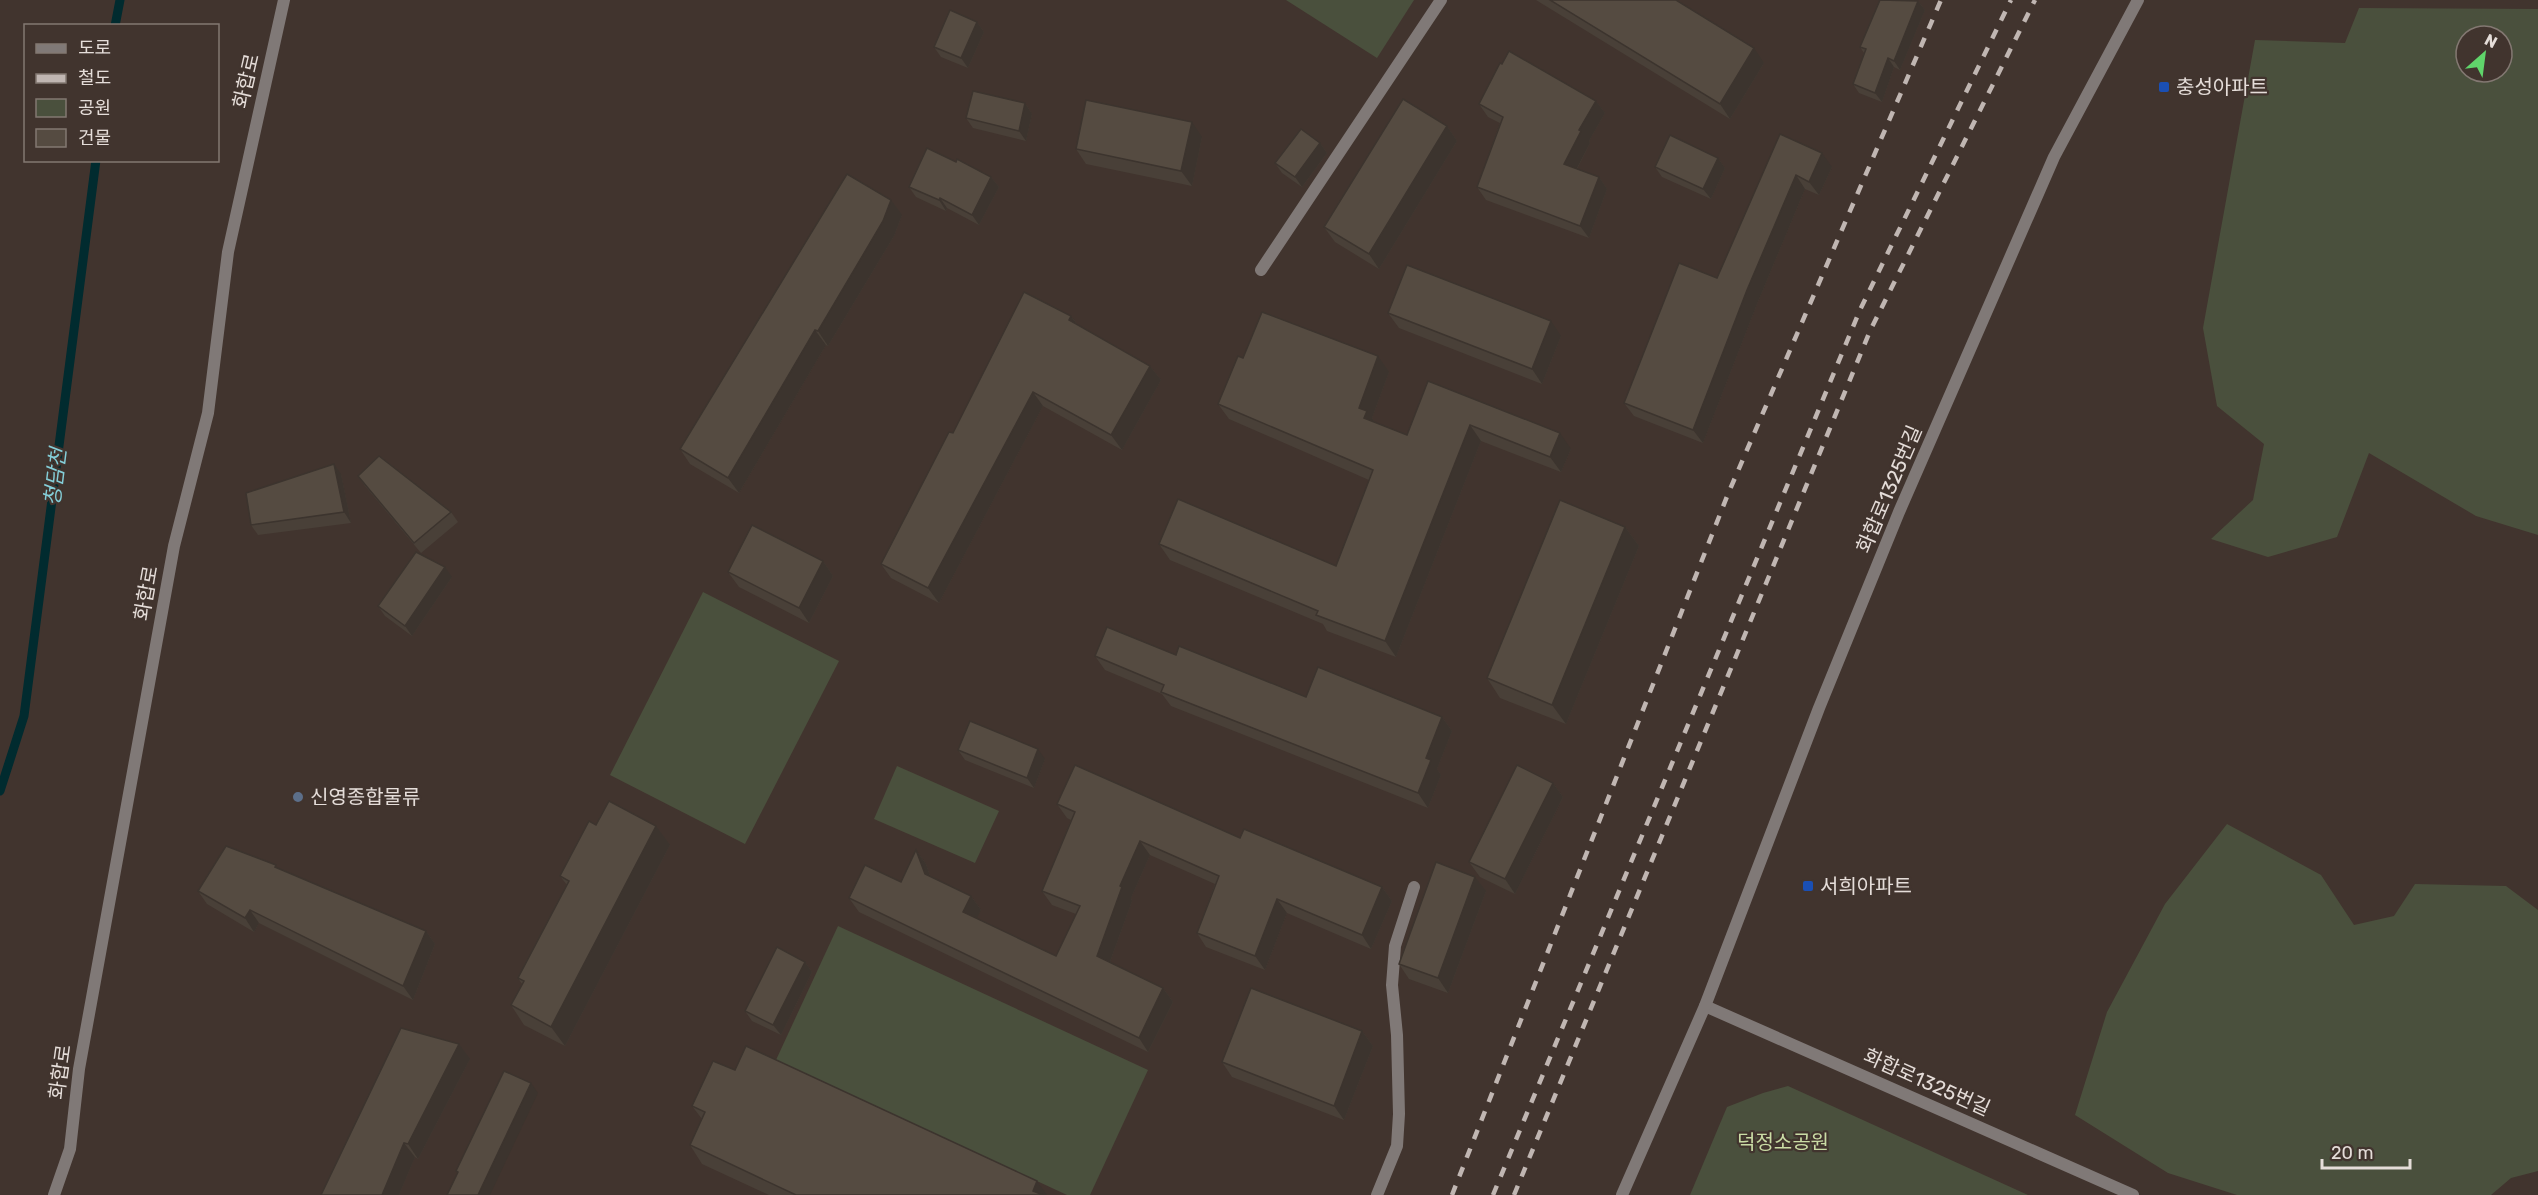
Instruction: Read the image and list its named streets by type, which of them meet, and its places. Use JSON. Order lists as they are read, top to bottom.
{
  "streets": {
    "street": ["화합로", "화합로1325번길"]
  },
  "water": ["청담천"],
  "parks": ["덕정소공원"],
  "places": {
    "transit": ["충성아파트", "서희아파트"],
    "other": ["신영종합물류"]
  },
  "legend": [
    "도로",
    "철도",
    "공원",
    "건물"
  ],
  "scale_bar": "20 m",
  "north": "top right"
}
